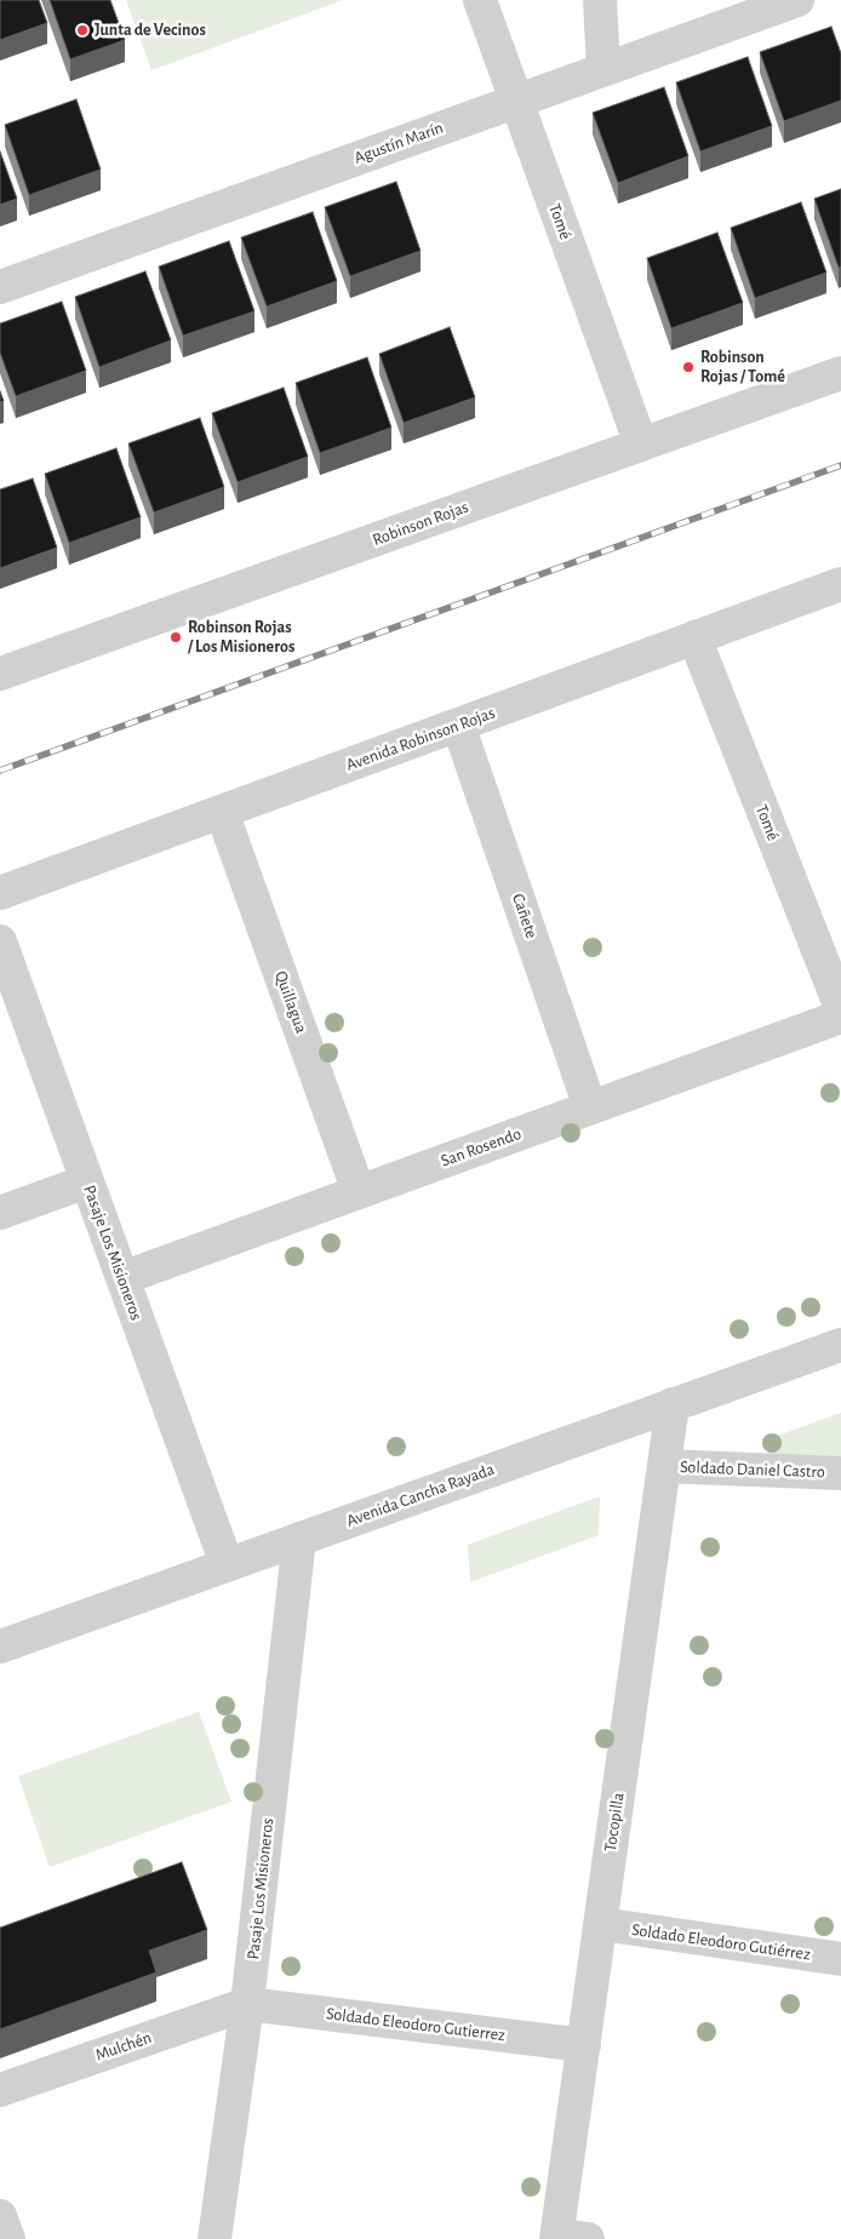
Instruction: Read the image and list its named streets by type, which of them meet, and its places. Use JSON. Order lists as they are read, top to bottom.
{
  "streets": {
    "street": [
      "Agustín Marín",
      "Tomé",
      "Robinson Rojas",
      "Avenida Robinson Rojas",
      "Cañete",
      "Quillagua",
      "San Rosendo",
      "Pasaje Los Misioneros",
      "Soldado Daniel Castro",
      "Avenida Cancha Rayada",
      "Tocopilla",
      "Soldado Eleodoro Gutiérrez",
      "Soldado Eleodoro Gutierrez",
      "Mulchén"
    ]
  },
  "crossings": [
    ["Agustín Marín", "Tomé"],
    ["Tomé", "Robinson Rojas"],
    ["Tomé", "Avenida Robinson Rojas"],
    ["Avenida Robinson Rojas", "Cañete"],
    ["Avenida Robinson Rojas", "Quillagua"],
    ["Cañete", "San Rosendo"],
    ["Quillagua", "San Rosendo"],
    ["San Rosendo", "Pasaje Los Misioneros"],
    ["Pasaje Los Misioneros", "Avenida Cancha Rayada"],
    ["Pasaje Los Misioneros", "Soldado Eleodoro Gutierrez"],
    ["Pasaje Los Misioneros", "Mulchén"],
    ["Soldado Daniel Castro", "Tocopilla"],
    ["Avenida Cancha Rayada", "Tocopilla"],
    ["Tocopilla", "Soldado Eleodoro Gutiérrez"],
    ["Tocopilla", "Soldado Eleodoro Gutierrez"],
    ["Soldado Eleodoro Gutierrez", "Mulchén"]
  ],
  "places": ["Junta de Vecinos", "Robinson Rojas / Tomé", "Robinson Rojas / Los Misioneros"]
}
